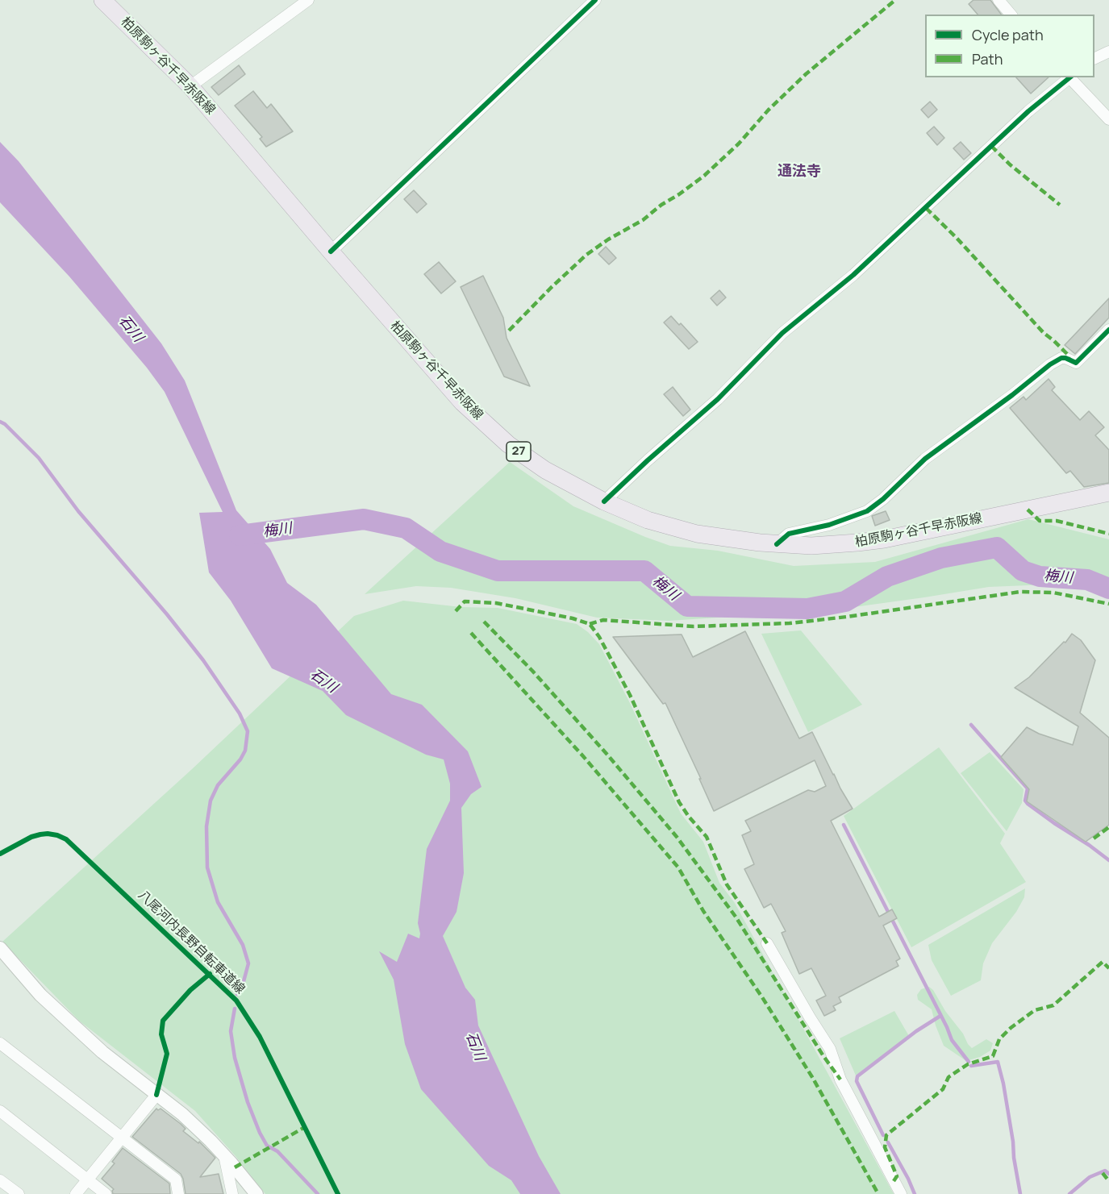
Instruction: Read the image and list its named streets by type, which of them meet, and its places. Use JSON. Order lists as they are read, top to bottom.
{
  "streets": {
    "main road": ["柏原駒ヶ谷千早赤阪線", "27"],
    "cycle path": ["八尾河内長野自転車道線"]
  },
  "districts": ["通法寺"],
  "water": ["石川", "梅川"],
  "legend": ["Cycle path", "Path"]
}
